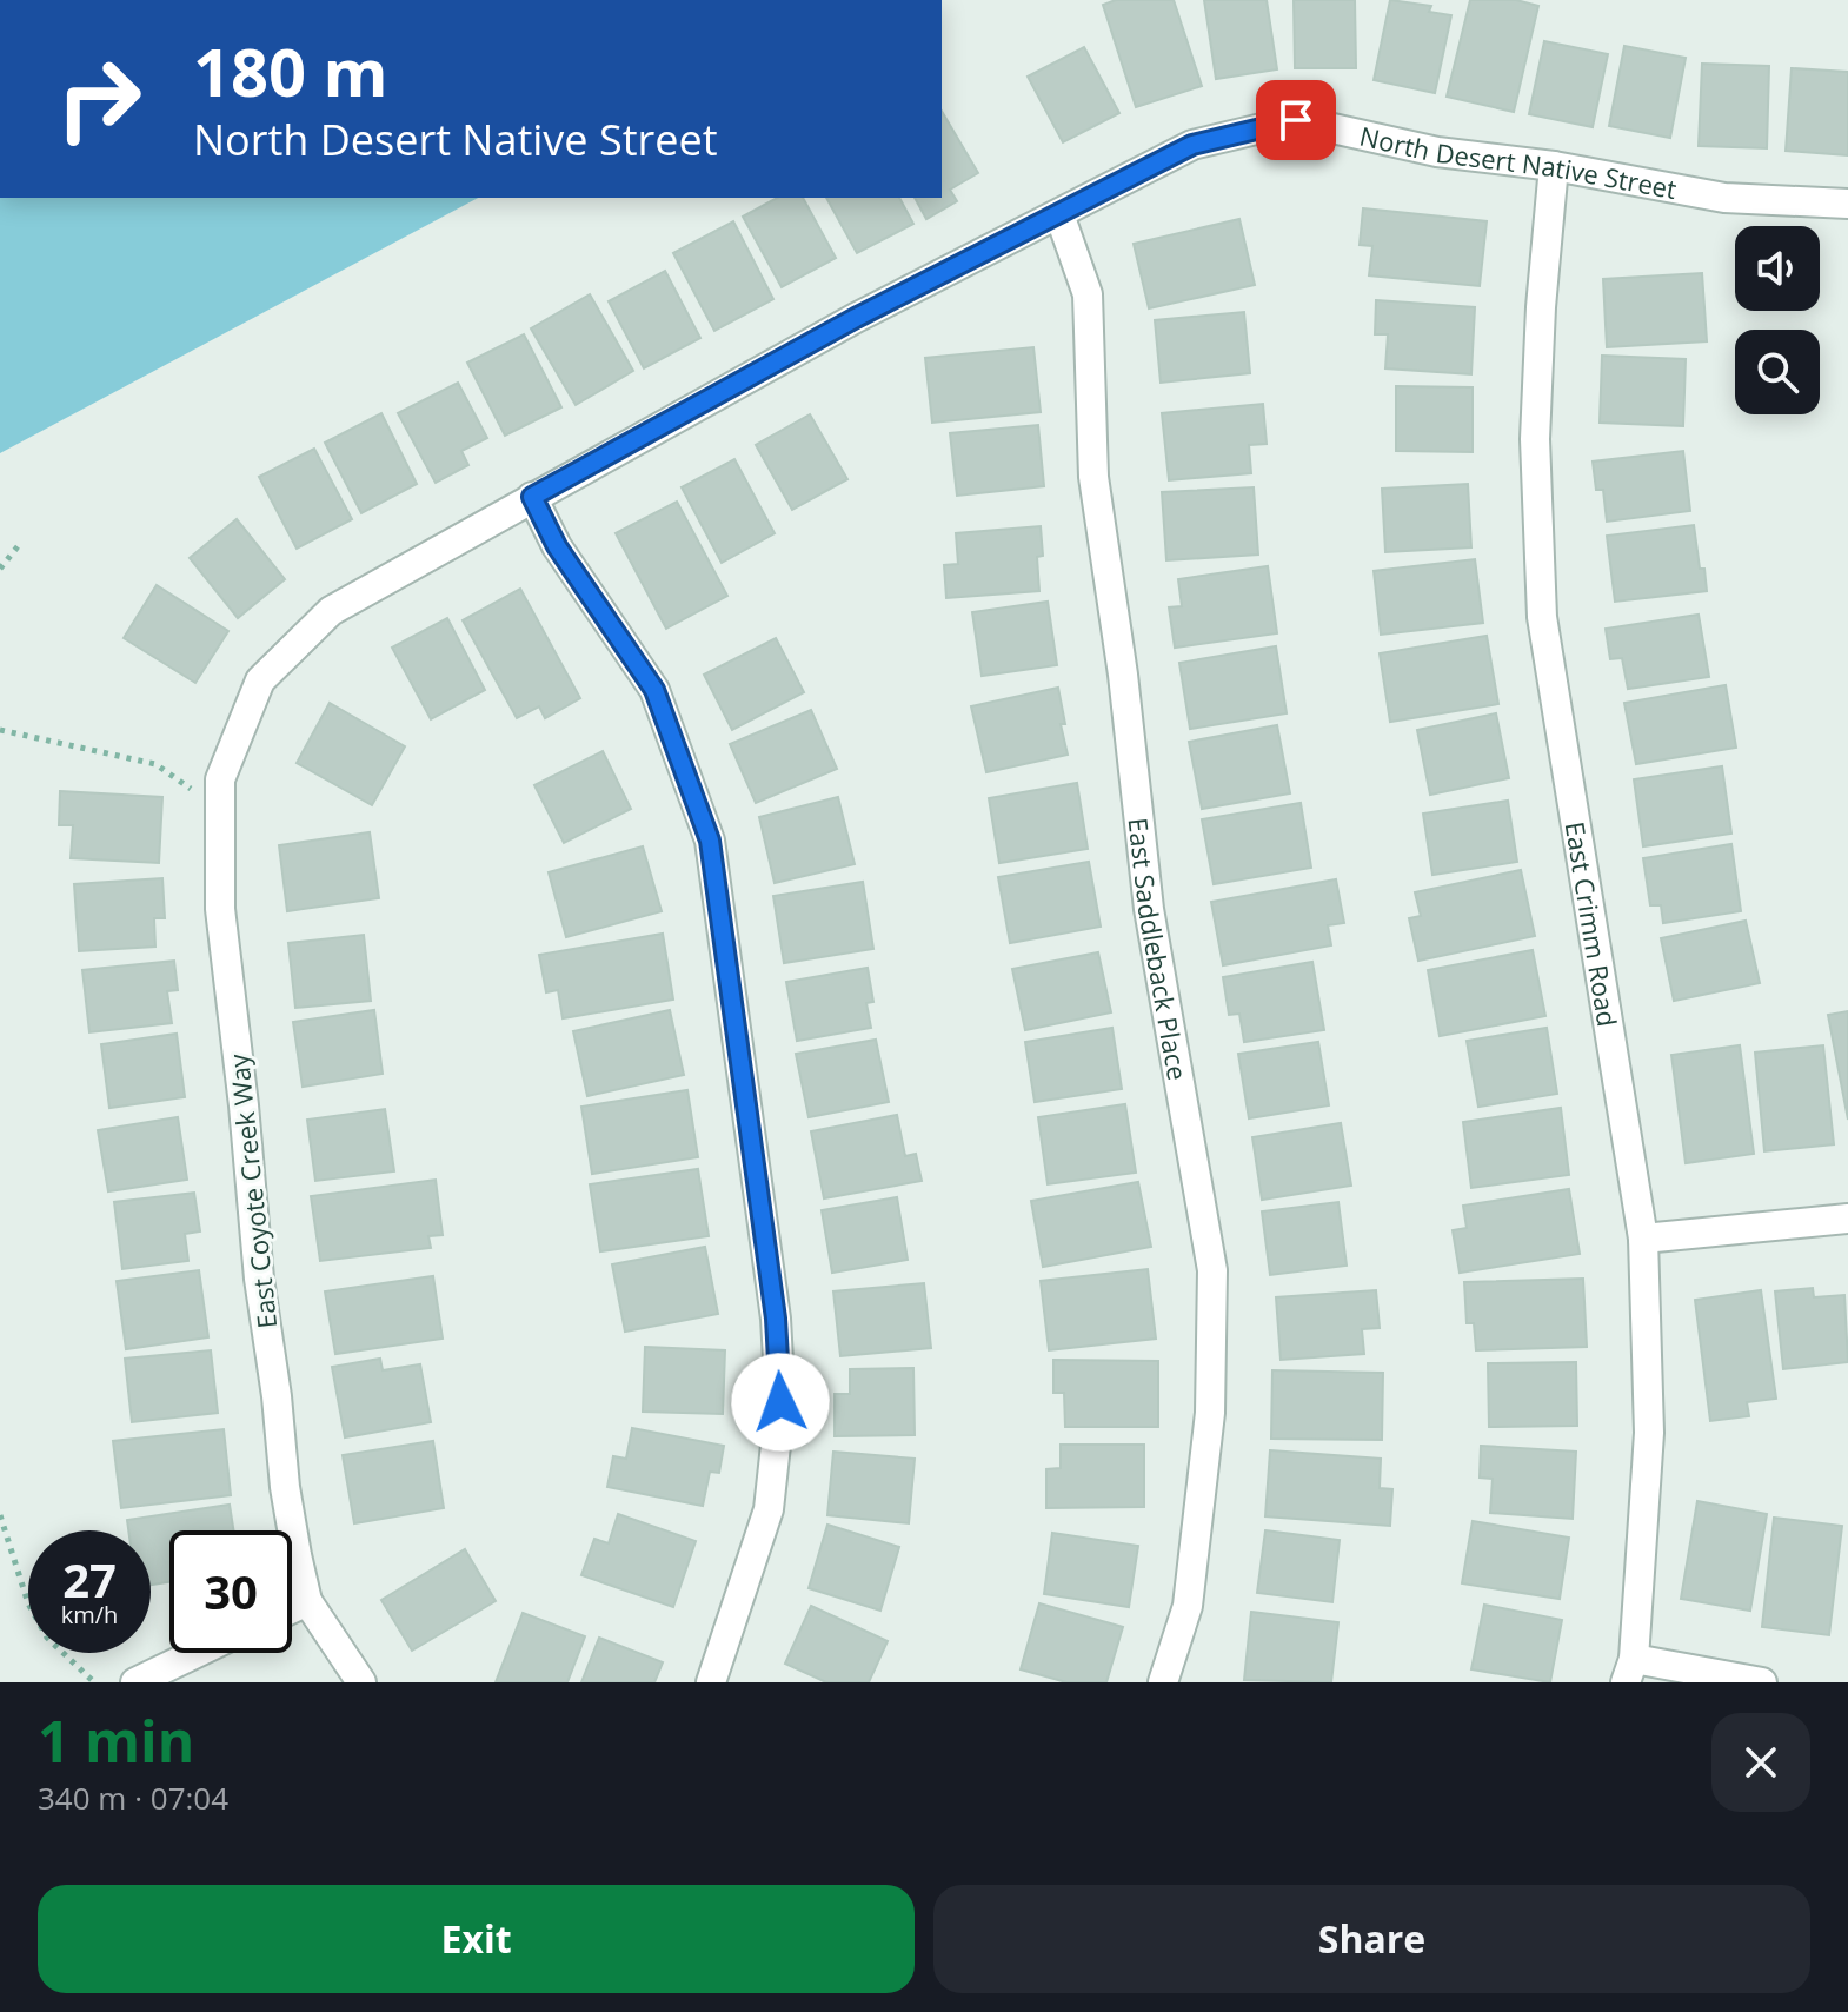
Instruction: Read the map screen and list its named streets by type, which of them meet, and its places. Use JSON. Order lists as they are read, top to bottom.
{
  "streets": {
    "street": [
      "North Desert Native Street",
      "East Crimm Road",
      "East Saddleback Place",
      "East Coyote Creek Way"
    ]
  },
  "crossings": [
    ["North Desert Native Street", "East Crimm Road"],
    ["North Desert Native Street", "East Saddleback Place"],
    ["North Desert Native Street", "East Coyote Creek Way"]
  ],
  "page": {
    "turn": ["180 m", "North Desert Native Street"],
    "speed": "27 km/h",
    "limit": "30",
    "heading": ["1 min", "340 m · 07:04"],
    "buttons": ["Exit", "Share"]
  }
}
